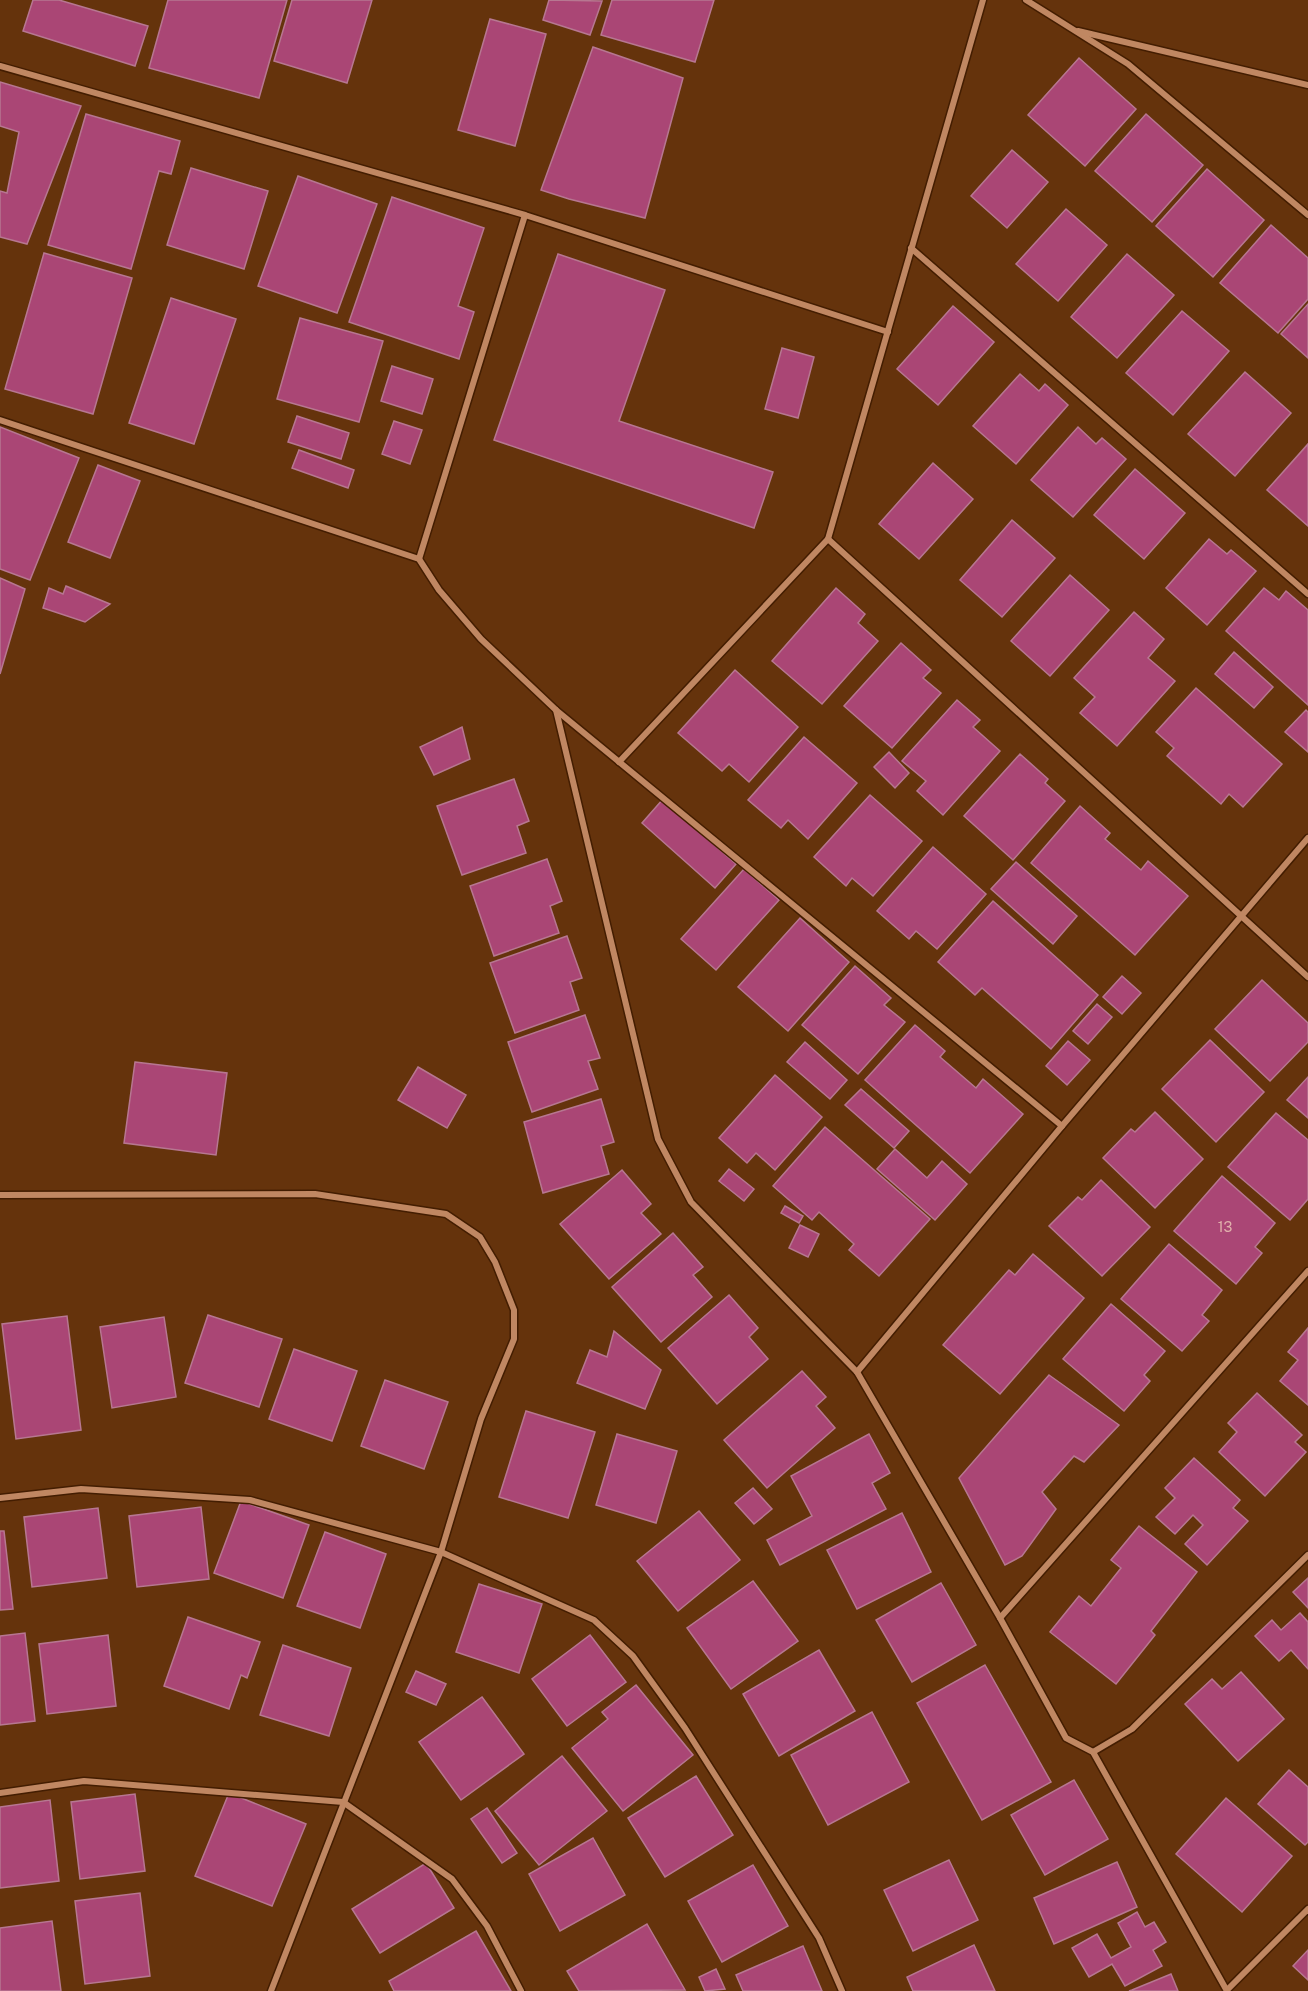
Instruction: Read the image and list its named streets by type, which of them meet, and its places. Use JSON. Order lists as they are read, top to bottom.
{
  "house_numbers": ["13"]
}
